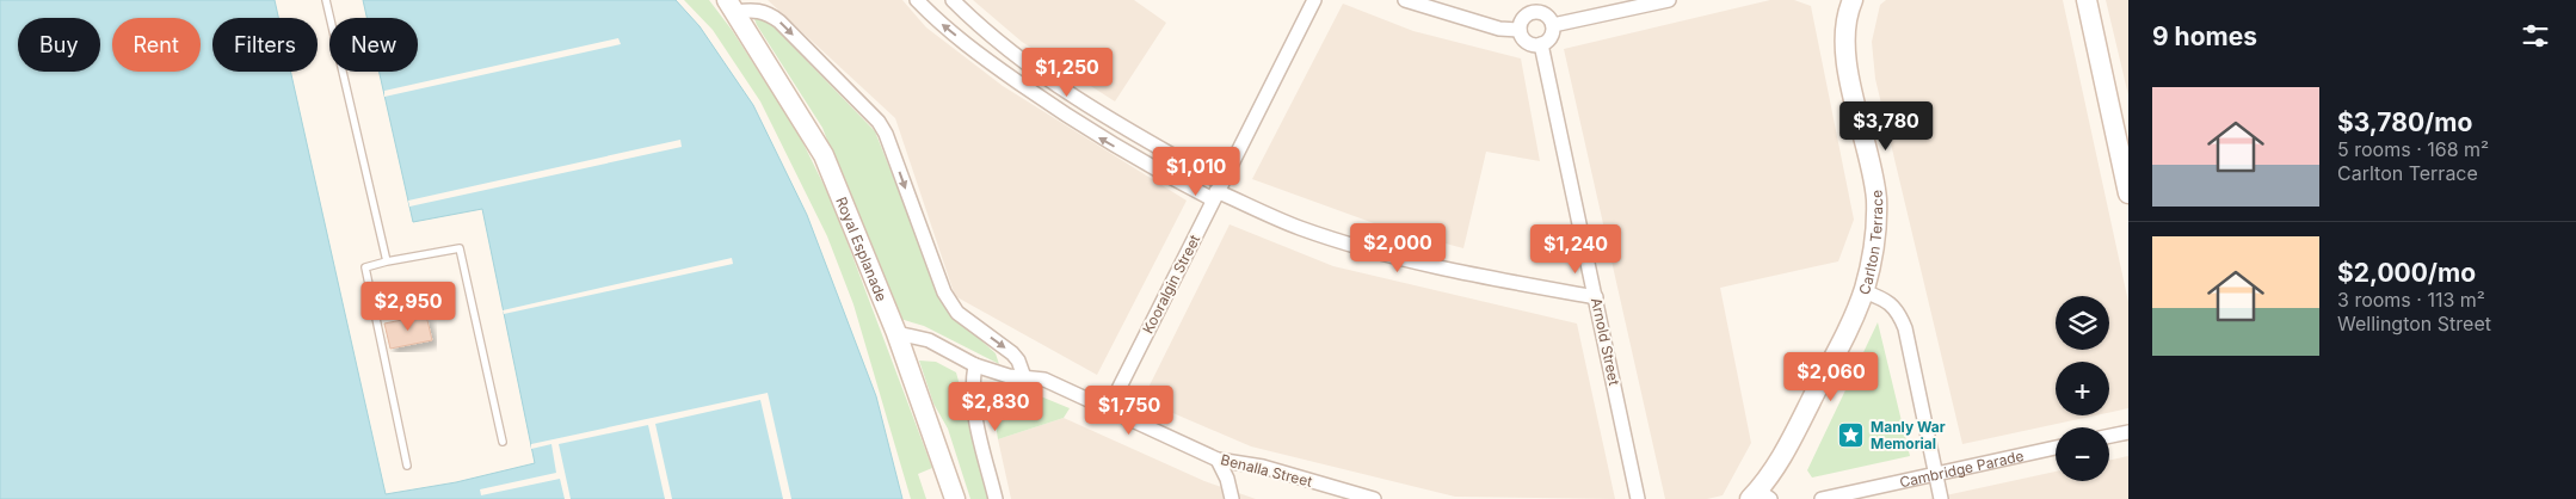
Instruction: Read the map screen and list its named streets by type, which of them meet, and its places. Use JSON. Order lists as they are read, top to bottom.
{
  "streets": {
    "street": [
      "Carlton Terrace",
      "Royal Esplanade",
      "Kooralgin Street",
      "Arnold Street",
      "Cambridge Parade",
      "Benalla Street"
    ]
  },
  "crossings": [
    ["Carlton Terrace", "Cambridge Parade"],
    ["Royal Esplanade", "Benalla Street"],
    ["Kooralgin Street", "Benalla Street"]
  ],
  "places": {
    "place": ["Manly War Memorial"]
  },
  "page": {
    "heading": "9 homes",
    "chip": [
      "Buy",
      "Rent",
      "Filters",
      "New"
    ],
    "price": [
      "$1,250",
      "$3,780",
      "$1,010",
      "$2,000",
      "$1,240",
      "$2,950",
      "$2,060",
      "$2,830",
      "$1,750"
    ],
    "list": [
      {
        "name": "$3,780/mo",
        "note": "5 rooms · 168 m² · Carlton Terrace"
      },
      {
        "name": "$2,000/mo",
        "note": "3 rooms · 113 m² · Wellington Street"
      }
    ],
    "map_buttons": ["+", "−"]
  }
}
